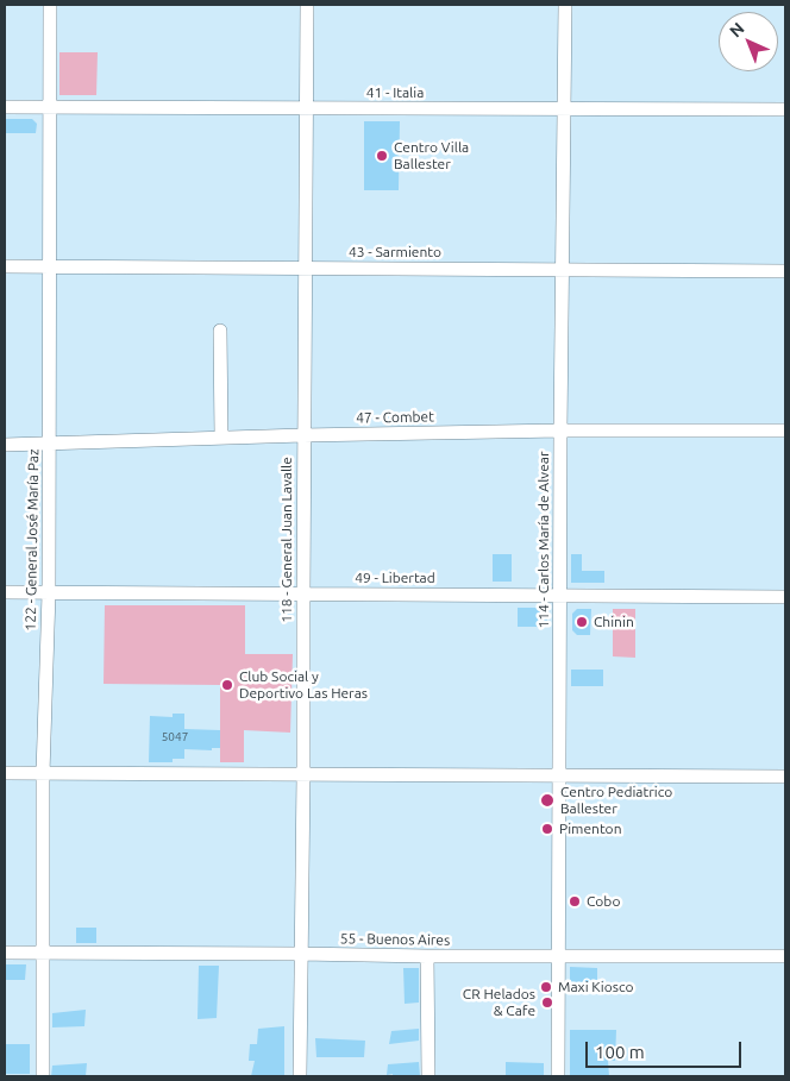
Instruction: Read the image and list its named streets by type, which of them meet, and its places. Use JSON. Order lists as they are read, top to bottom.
{
  "streets": {
    "street": [
      "41 - Italia",
      "43 - Sarmiento",
      "47 - Combet",
      "122 - General José María Paz",
      "118 - General Juan Lavalle",
      "114 - Carlos María de Alvear",
      "49 - Libertad",
      "55 - Buenos Aires"
    ]
  },
  "crossings": [
    ["41 - Italia", "122 - General José María Paz"],
    ["41 - Italia", "118 - General Juan Lavalle"],
    ["41 - Italia", "114 - Carlos María de Alvear"],
    ["43 - Sarmiento", "122 - General José María Paz"],
    ["43 - Sarmiento", "118 - General Juan Lavalle"],
    ["43 - Sarmiento", "114 - Carlos María de Alvear"],
    ["47 - Combet", "122 - General José María Paz"],
    ["47 - Combet", "118 - General Juan Lavalle"],
    ["47 - Combet", "114 - Carlos María de Alvear"],
    ["122 - General José María Paz", "49 - Libertad"],
    ["122 - General José María Paz", "55 - Buenos Aires"],
    ["118 - General Juan Lavalle", "49 - Libertad"],
    ["118 - General Juan Lavalle", "55 - Buenos Aires"],
    ["114 - Carlos María de Alvear", "49 - Libertad"],
    ["114 - Carlos María de Alvear", "55 - Buenos Aires"]
  ],
  "places": [
    "Centro Villa Ballester",
    "Chinin",
    "Club Social y Deportivo Las Heras",
    "Centro Pediatrico Ballester",
    "Pimenton",
    "Cobo",
    "Maxi Kiosco",
    "CR Helados & Cafe"
  ],
  "house_numbers": ["5047"],
  "scale_bar": "100 m",
  "north": "top left"
}
